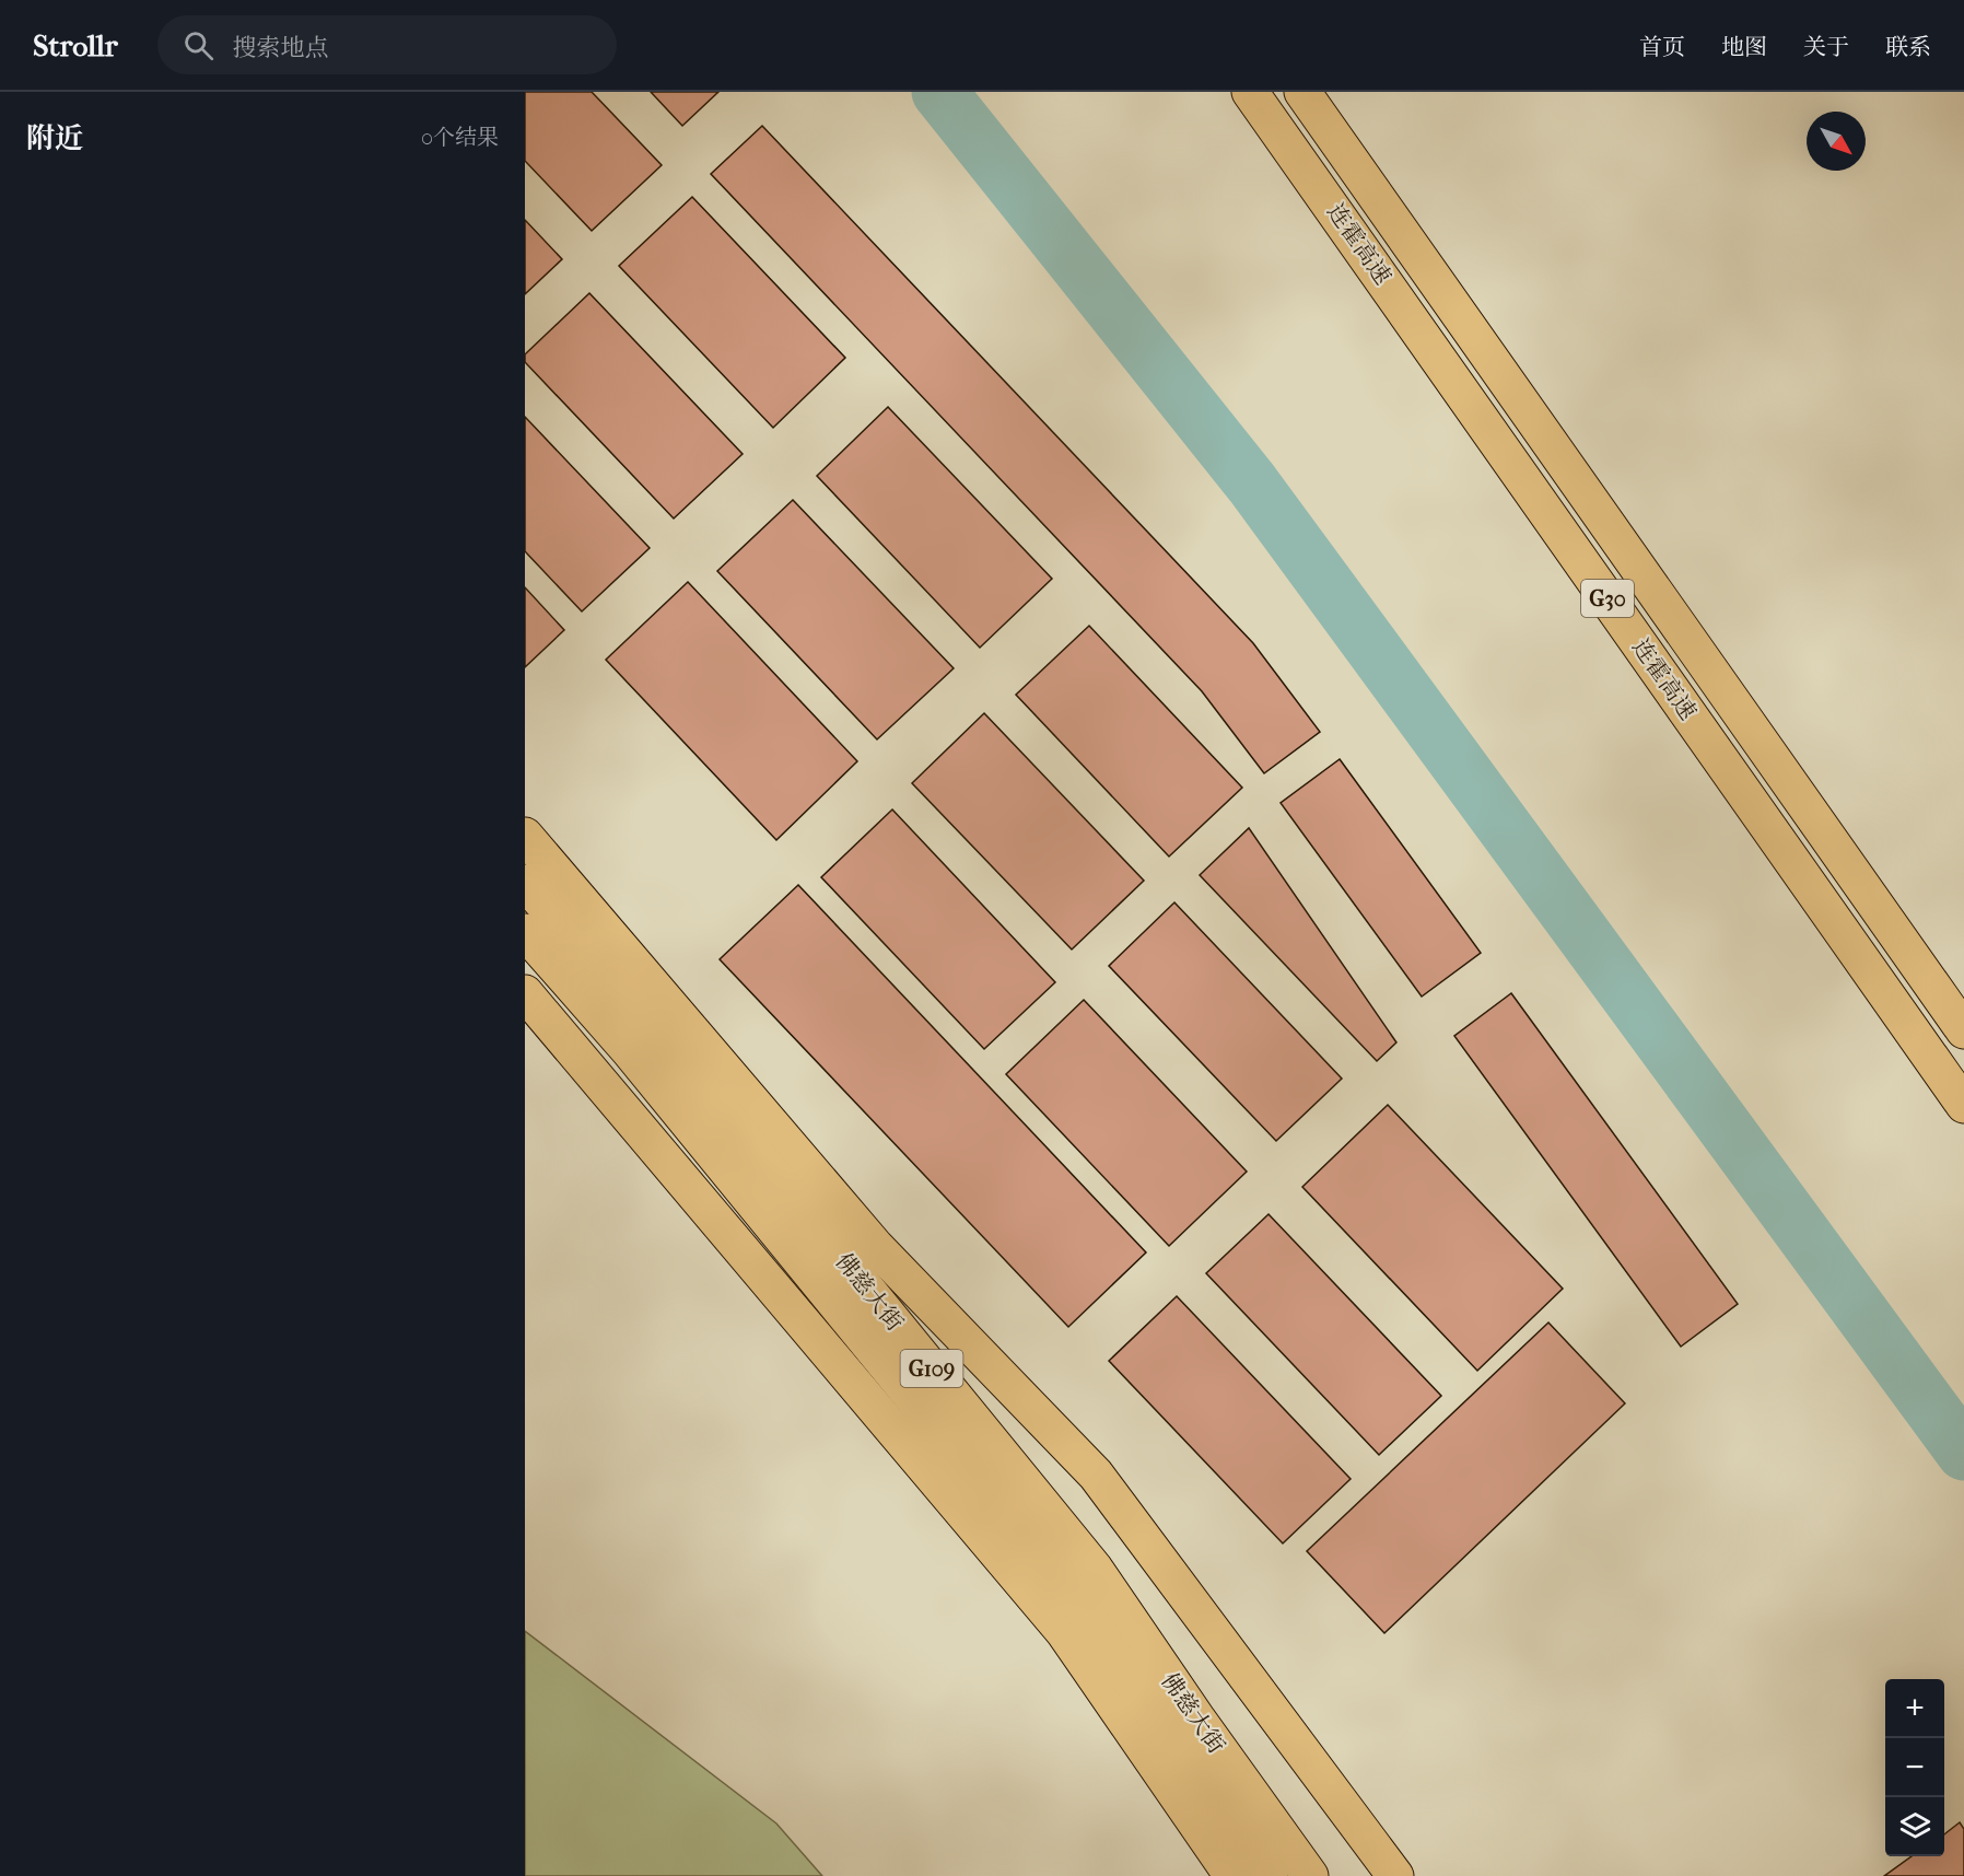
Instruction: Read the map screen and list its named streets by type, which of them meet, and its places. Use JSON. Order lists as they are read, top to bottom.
{
  "streets": {
    "main road": [
      "连霍高速",
      "G30",
      "佛慈大街",
      "G109"
    ]
  },
  "north": "bottom right",
  "page": {
    "header": "Strollr",
    "search": "搜索地点",
    "nav": [
      "首页",
      "地图",
      "关于",
      "联系"
    ],
    "heading": ["附近", "0个结果"],
    "map_buttons": ["+", "−"]
  }
}
